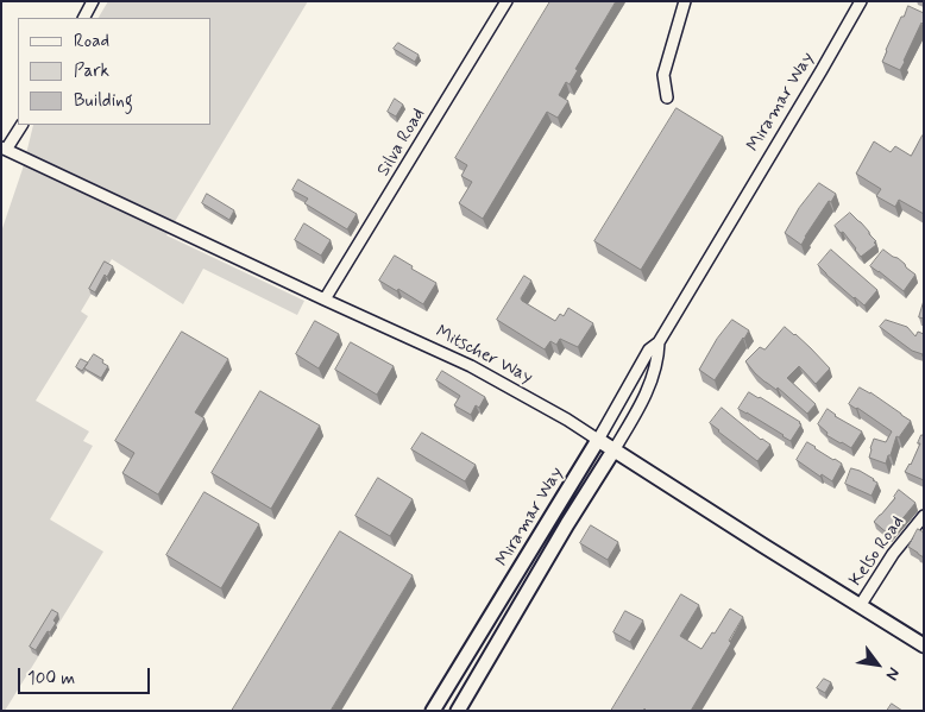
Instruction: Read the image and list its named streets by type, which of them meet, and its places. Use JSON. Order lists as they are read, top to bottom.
{
  "streets": {
    "main road": ["Miramar Way", "Mitscher Way"],
    "street": ["Silva Road", "Kelso Road"]
  },
  "crossings": [
    ["Miramar Way", "Mitscher Way"],
    ["Silva Road", "Mitscher Way"],
    ["Mitscher Way", "Kelso Road"]
  ],
  "legend": ["Road", "Park", "Building"],
  "scale_bar": "100 m",
  "north": "bottom right"
}
